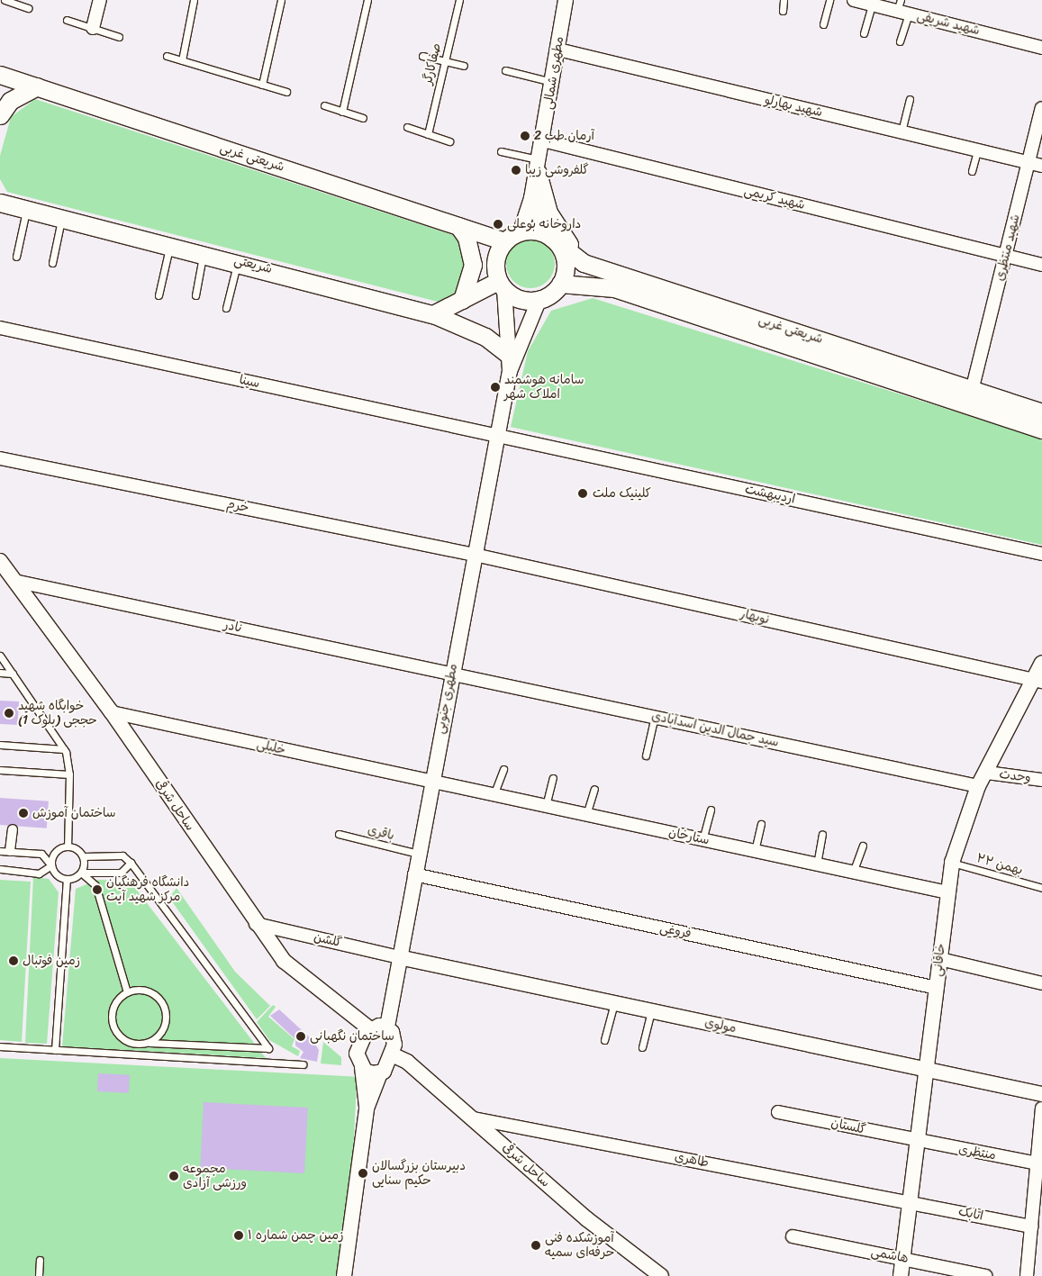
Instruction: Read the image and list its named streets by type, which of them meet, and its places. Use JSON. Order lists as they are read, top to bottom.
{
  "streets": {
    "main road": ["شریعتی غربی", "شریعتی"],
    "street": [
      "شهید شریفی",
      "مطهری شمالی",
      "شهید بهارلو",
      "شهید کریمی",
      "شهید منتظری",
      "سینا",
      "اردیبهشت",
      "خرم",
      "نوبهار",
      "نادر",
      "مطهری جنوبی",
      "سید جمال الدین اسدآبادی",
      "خلیلی",
      "وحدت",
      "ساحل شرقی",
      "ستارخان",
      "فروغی",
      "گلشن",
      "خاقانی",
      "مولوی",
      "گلستان",
      "منتظری",
      "طاهری",
      "اتابک",
      "هاشمی"
    ],
    "lane": ["صفاکارگر", "باقری", "۲۲ بهمن"]
  },
  "crossings": [
    ["مطهری شمالی", "شهید بهارلو"],
    ["مطهری شمالی", "شریعتی غربی"],
    ["مطهری شمالی", "شهید کریمی"],
    ["شهید بهارلو", "شهید منتظری"],
    ["شریعتی غربی", "شهید منتظری"],
    ["شهید کریمی", "شهید منتظری"],
    ["سینا", "اردیبهشت"],
    ["سینا", "مطهری جنوبی"],
    ["اردیبهشت", "مطهری جنوبی"],
    ["خرم", "نوبهار"],
    ["خرم", "مطهری جنوبی"],
    ["نوبهار", "مطهری جنوبی"],
    ["نوبهار", "خاقانی"],
    ["نادر", "مطهری جنوبی"],
    ["نادر", "سید جمال الدین اسدآبادی"],
    ["نادر", "ساحل شرقی"],
    ["مطهری جنوبی", "سید جمال الدین اسدآبادی"],
    ["مطهری جنوبی", "خلیلی"],
    ["مطهری جنوبی", "ساحل شرقی"],
    ["مطهری جنوبی", "باقری"],
    ["مطهری جنوبی", "ستارخان"],
    ["مطهری جنوبی", "فروغی"],
    ["مطهری جنوبی", "گلشن"],
    ["مطهری جنوبی", "مولوی"],
    ["سید جمال الدین اسدآبادی", "خاقانی"],
    ["خلیلی", "ساحل شرقی"],
    ["خلیلی", "ستارخان"],
    ["وحدت", "خاقانی"],
    ["ساحل شرقی", "گلشن"],
    ["ساحل شرقی", "طاهری"],
    ["ستارخان", "خاقانی"],
    ["۲۲ بهمن", "خاقانی"],
    ["فروغی", "خاقانی"],
    ["گلشن", "مولوی"],
    ["خاقانی", "مولوی"],
    ["خاقانی", "گلستان"],
    ["خاقانی", "منتظری"],
    ["خاقانی", "طاهری"],
    ["خاقانی", "اتابک"],
    ["خاقانی", "هاشمی"],
    ["گلستان", "منتظری"],
    ["طاهری", "اتابک"]
  ],
  "places": [
    "آرمان طب 2",
    "گلفروشی زیبا",
    "داروخانه بوعلی",
    "سامانه هوشمند املاک شهر",
    "کلینیک ملت",
    "خوابگاه شهید حججی (بلوک 1)",
    "ساختمان آموزش",
    "دانشگاه فرهنگیان مرکز شهید آیت",
    "زمین فوتبال",
    "ساختمان نگهبانی",
    "دبیرستان بزرگسالان حکیم سنایی",
    "مجموعه ورزشی آزادی",
    "زمین چمن شماره ۱",
    "آموزشکده فنی حرفه‌ای سمیه"
  ]
}
